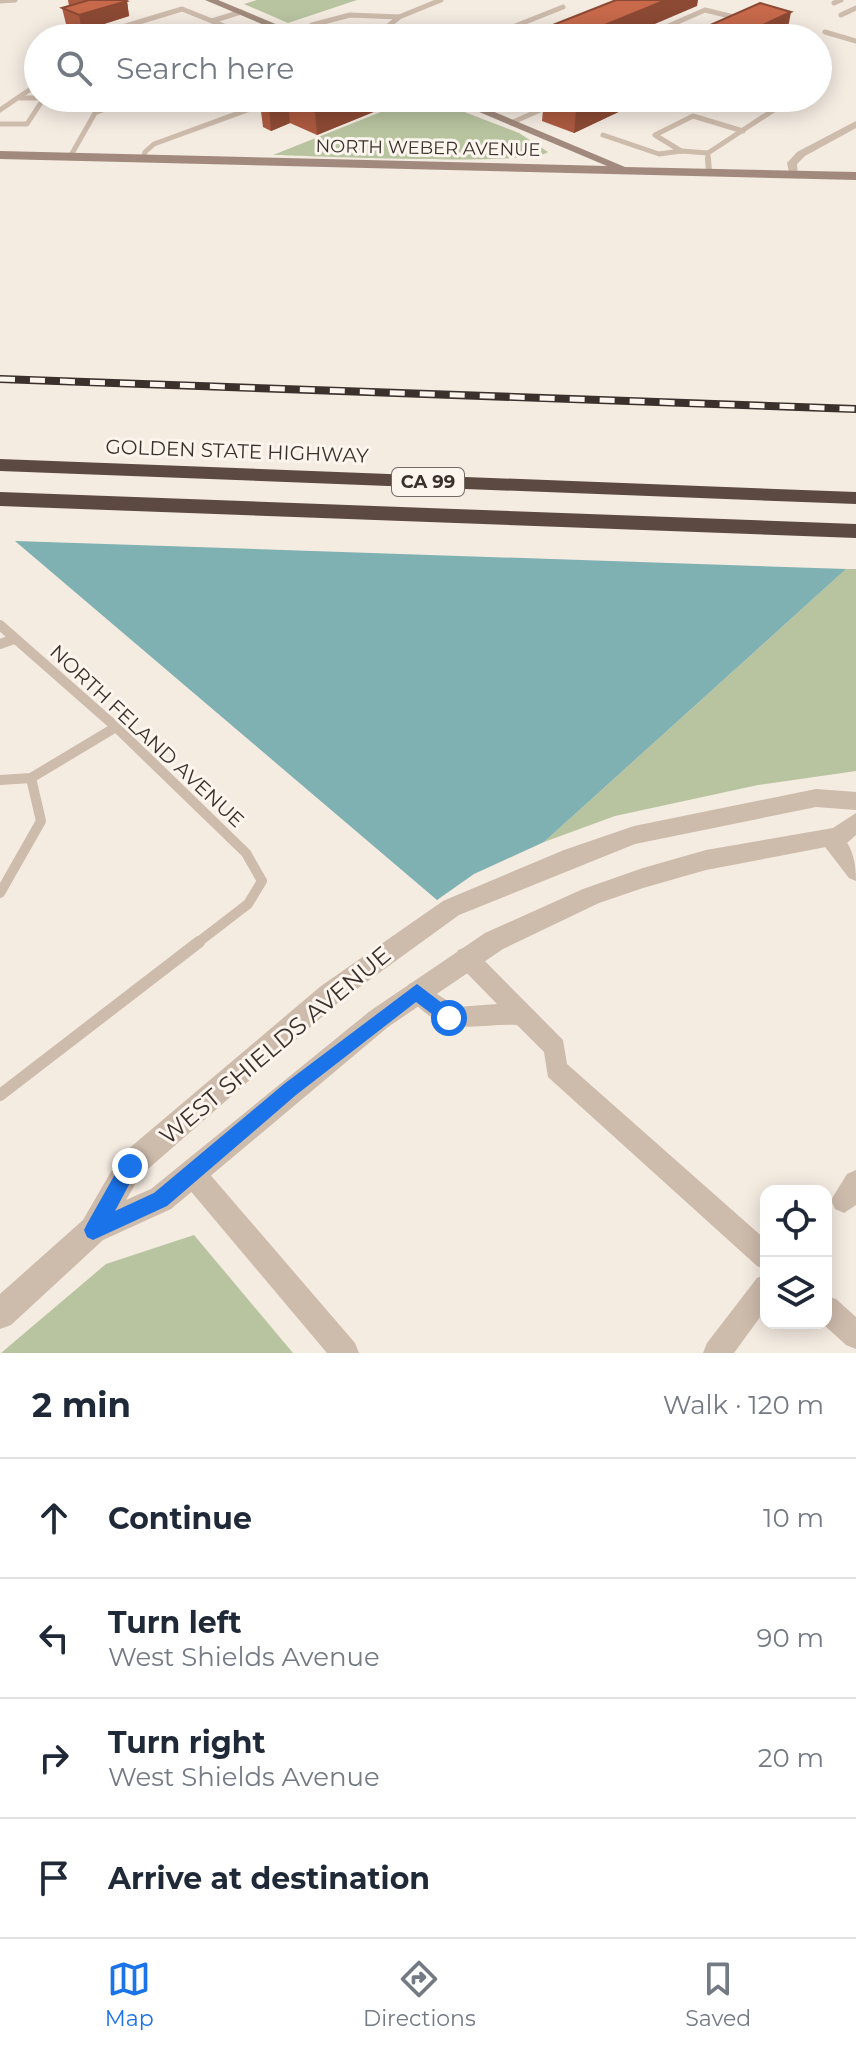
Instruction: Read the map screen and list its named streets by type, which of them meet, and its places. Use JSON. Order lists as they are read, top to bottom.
{
  "streets": {
    "highway": ["GOLDEN STATE HIGHWAY", "CA 99"],
    "main road": ["NORTH WEBER AVENUE"],
    "street": ["WEST SHIELDS AVENUE"],
    "lane": ["NORTH FELAND AVENUE"]
  },
  "page": {
    "search": "Search here",
    "heading": ["2 min", "Walk · 120 m"],
    "list": [
      ["Continue", "10 m"],
      ["Turn left", "West Shields Avenue", "90 m"],
      ["Turn right", "West Shields Avenue", "20 m"],
      "Arrive at destination"
    ],
    "nav": ["Map", "Directions", "Saved"]
  }
}
